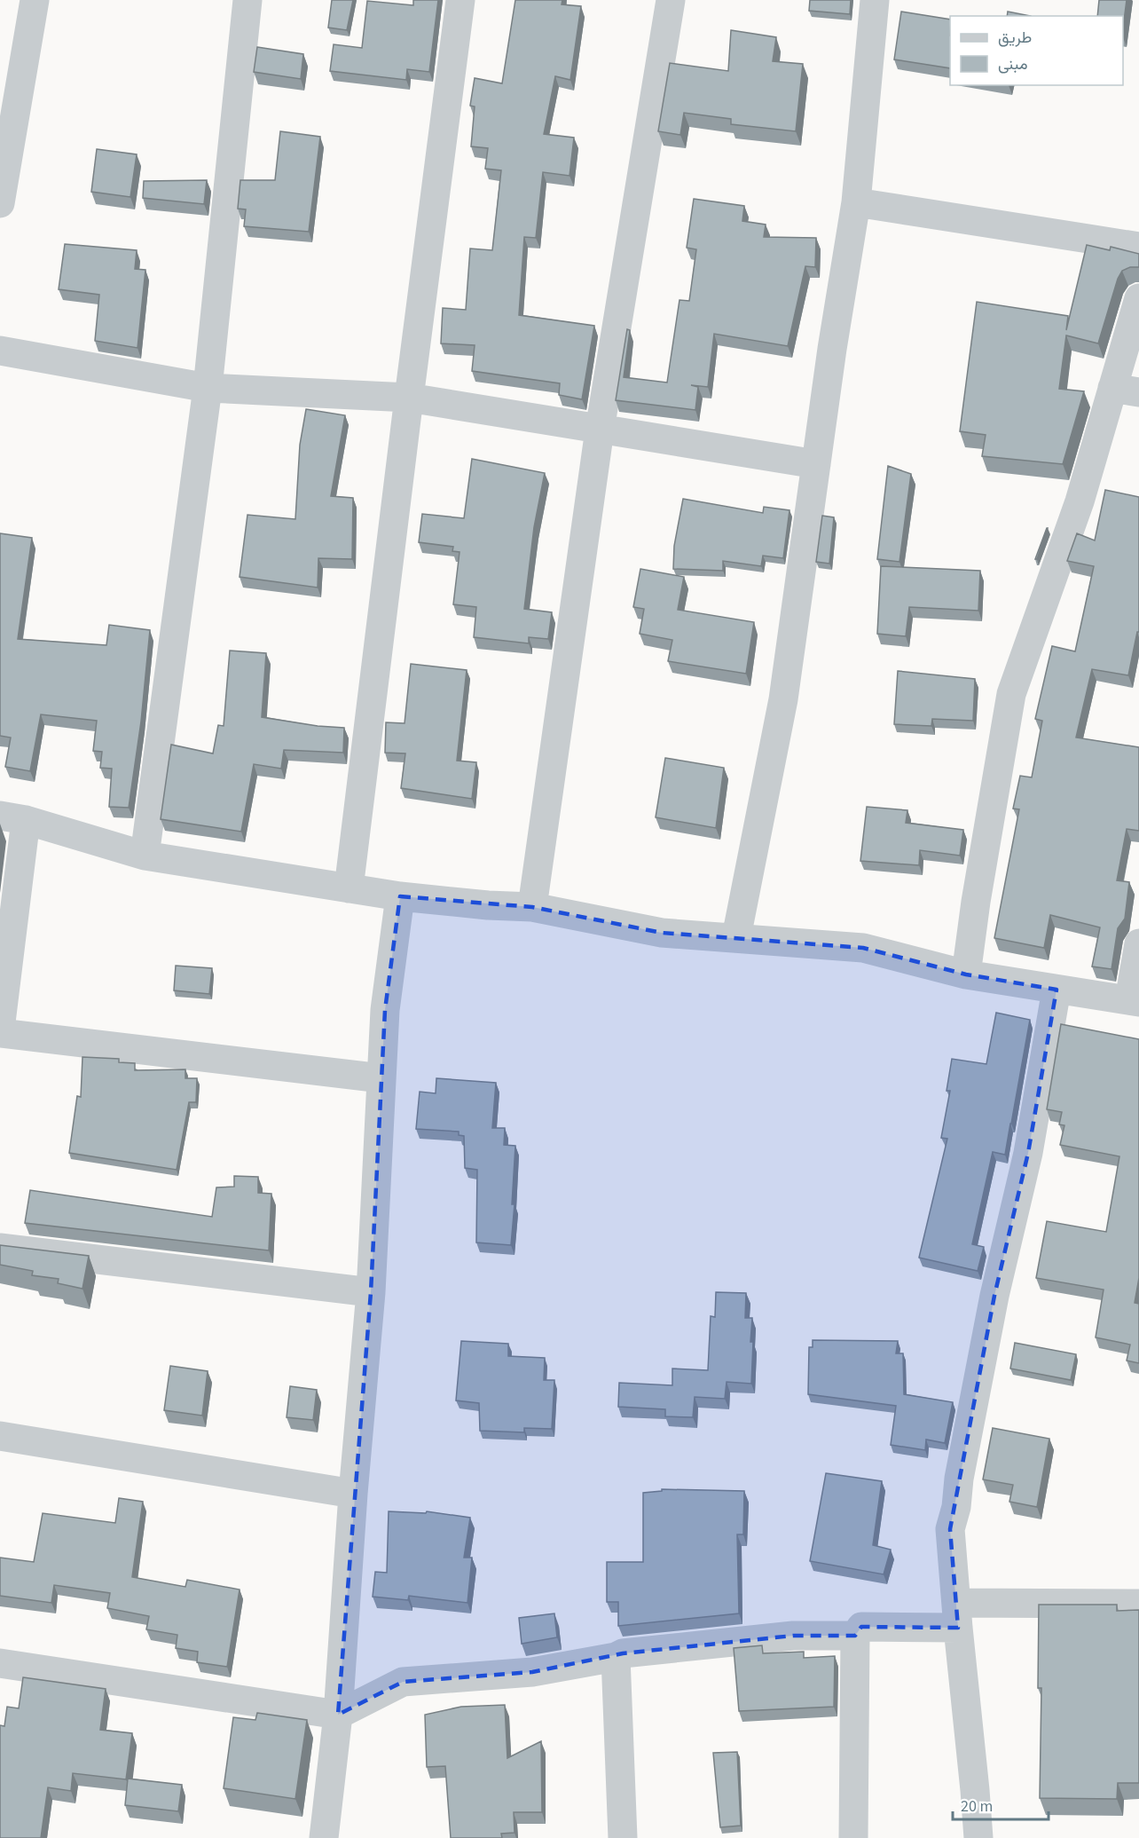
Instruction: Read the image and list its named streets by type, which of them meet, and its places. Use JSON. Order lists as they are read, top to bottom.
{
  "legend": ["طريق", "مبنى"],
  "scale_bar": "20 m"
}
